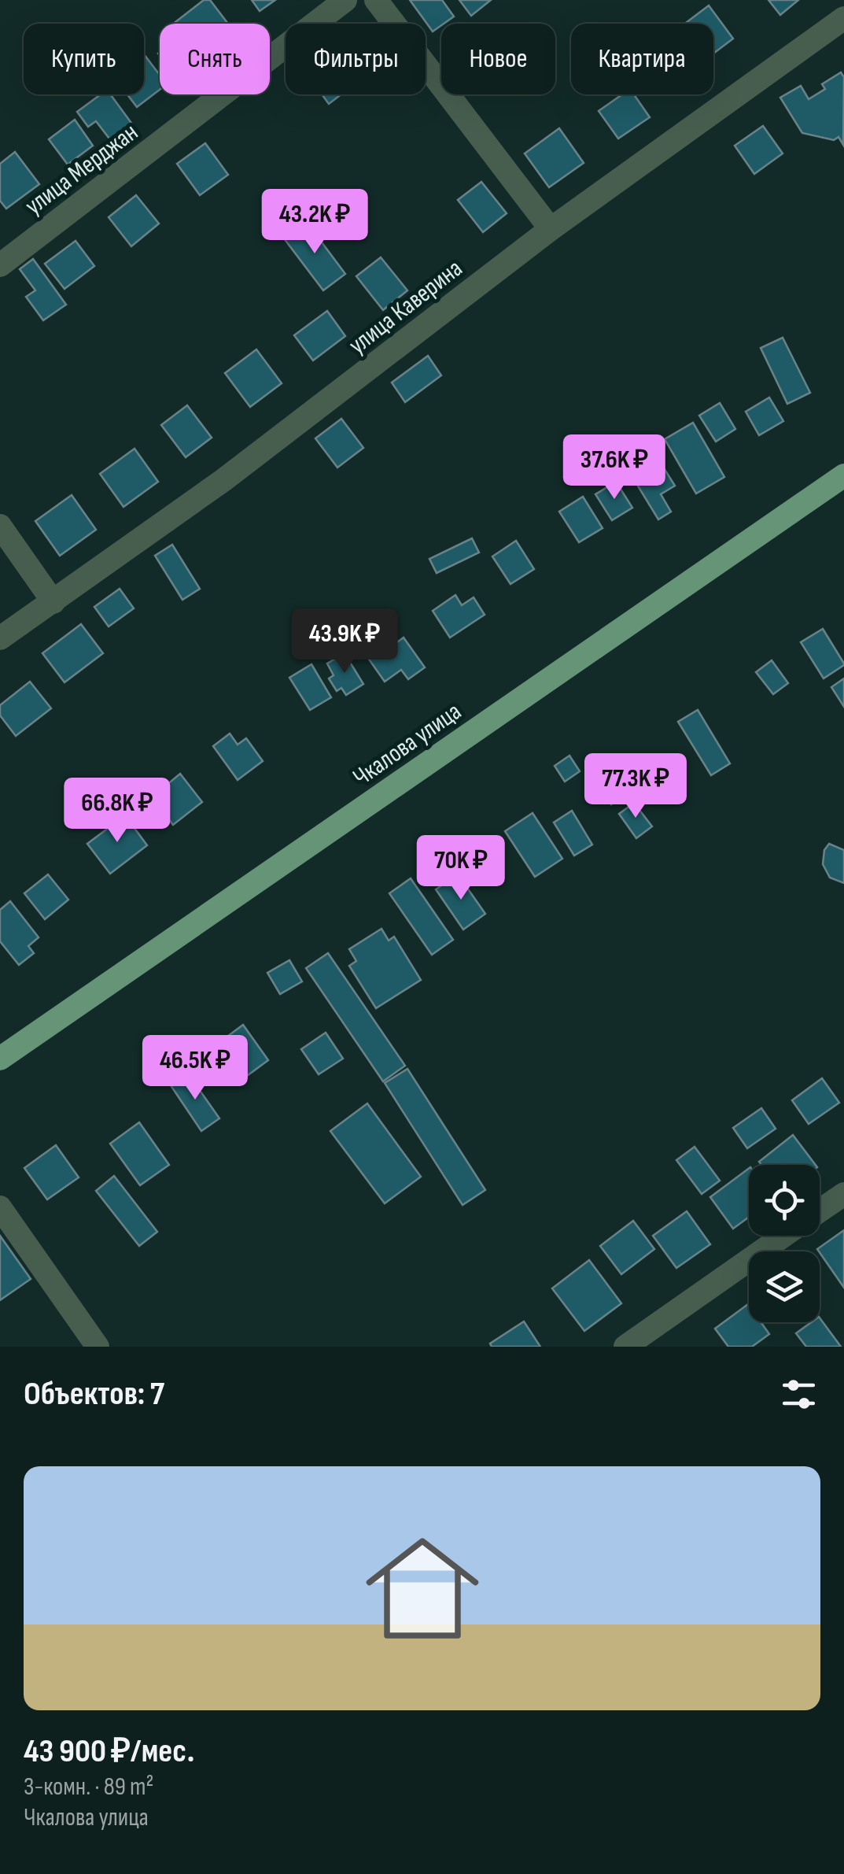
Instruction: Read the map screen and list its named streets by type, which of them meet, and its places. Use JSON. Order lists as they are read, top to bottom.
{
  "streets": {
    "main road": ["Чкалова улица"],
    "street": ["улица Мерджан", "улица Каверина"]
  },
  "page": {
    "chip": [
      "Купить",
      "Снять",
      "Фильтры",
      "Новое",
      "Квартира"
    ],
    "price": [
      "43.2K ₽",
      "37.6K ₽",
      "43.9K ₽",
      "77.3K ₽",
      "66.8K ₽",
      "70K ₽",
      "46.5K ₽"
    ],
    "heading": "Объектов: 7",
    "list": [
      {
        "name": "43 900 ₽/мес.",
        "note": "3-комн. · 89 m² · Чкалова улица"
      }
    ]
  }
}
